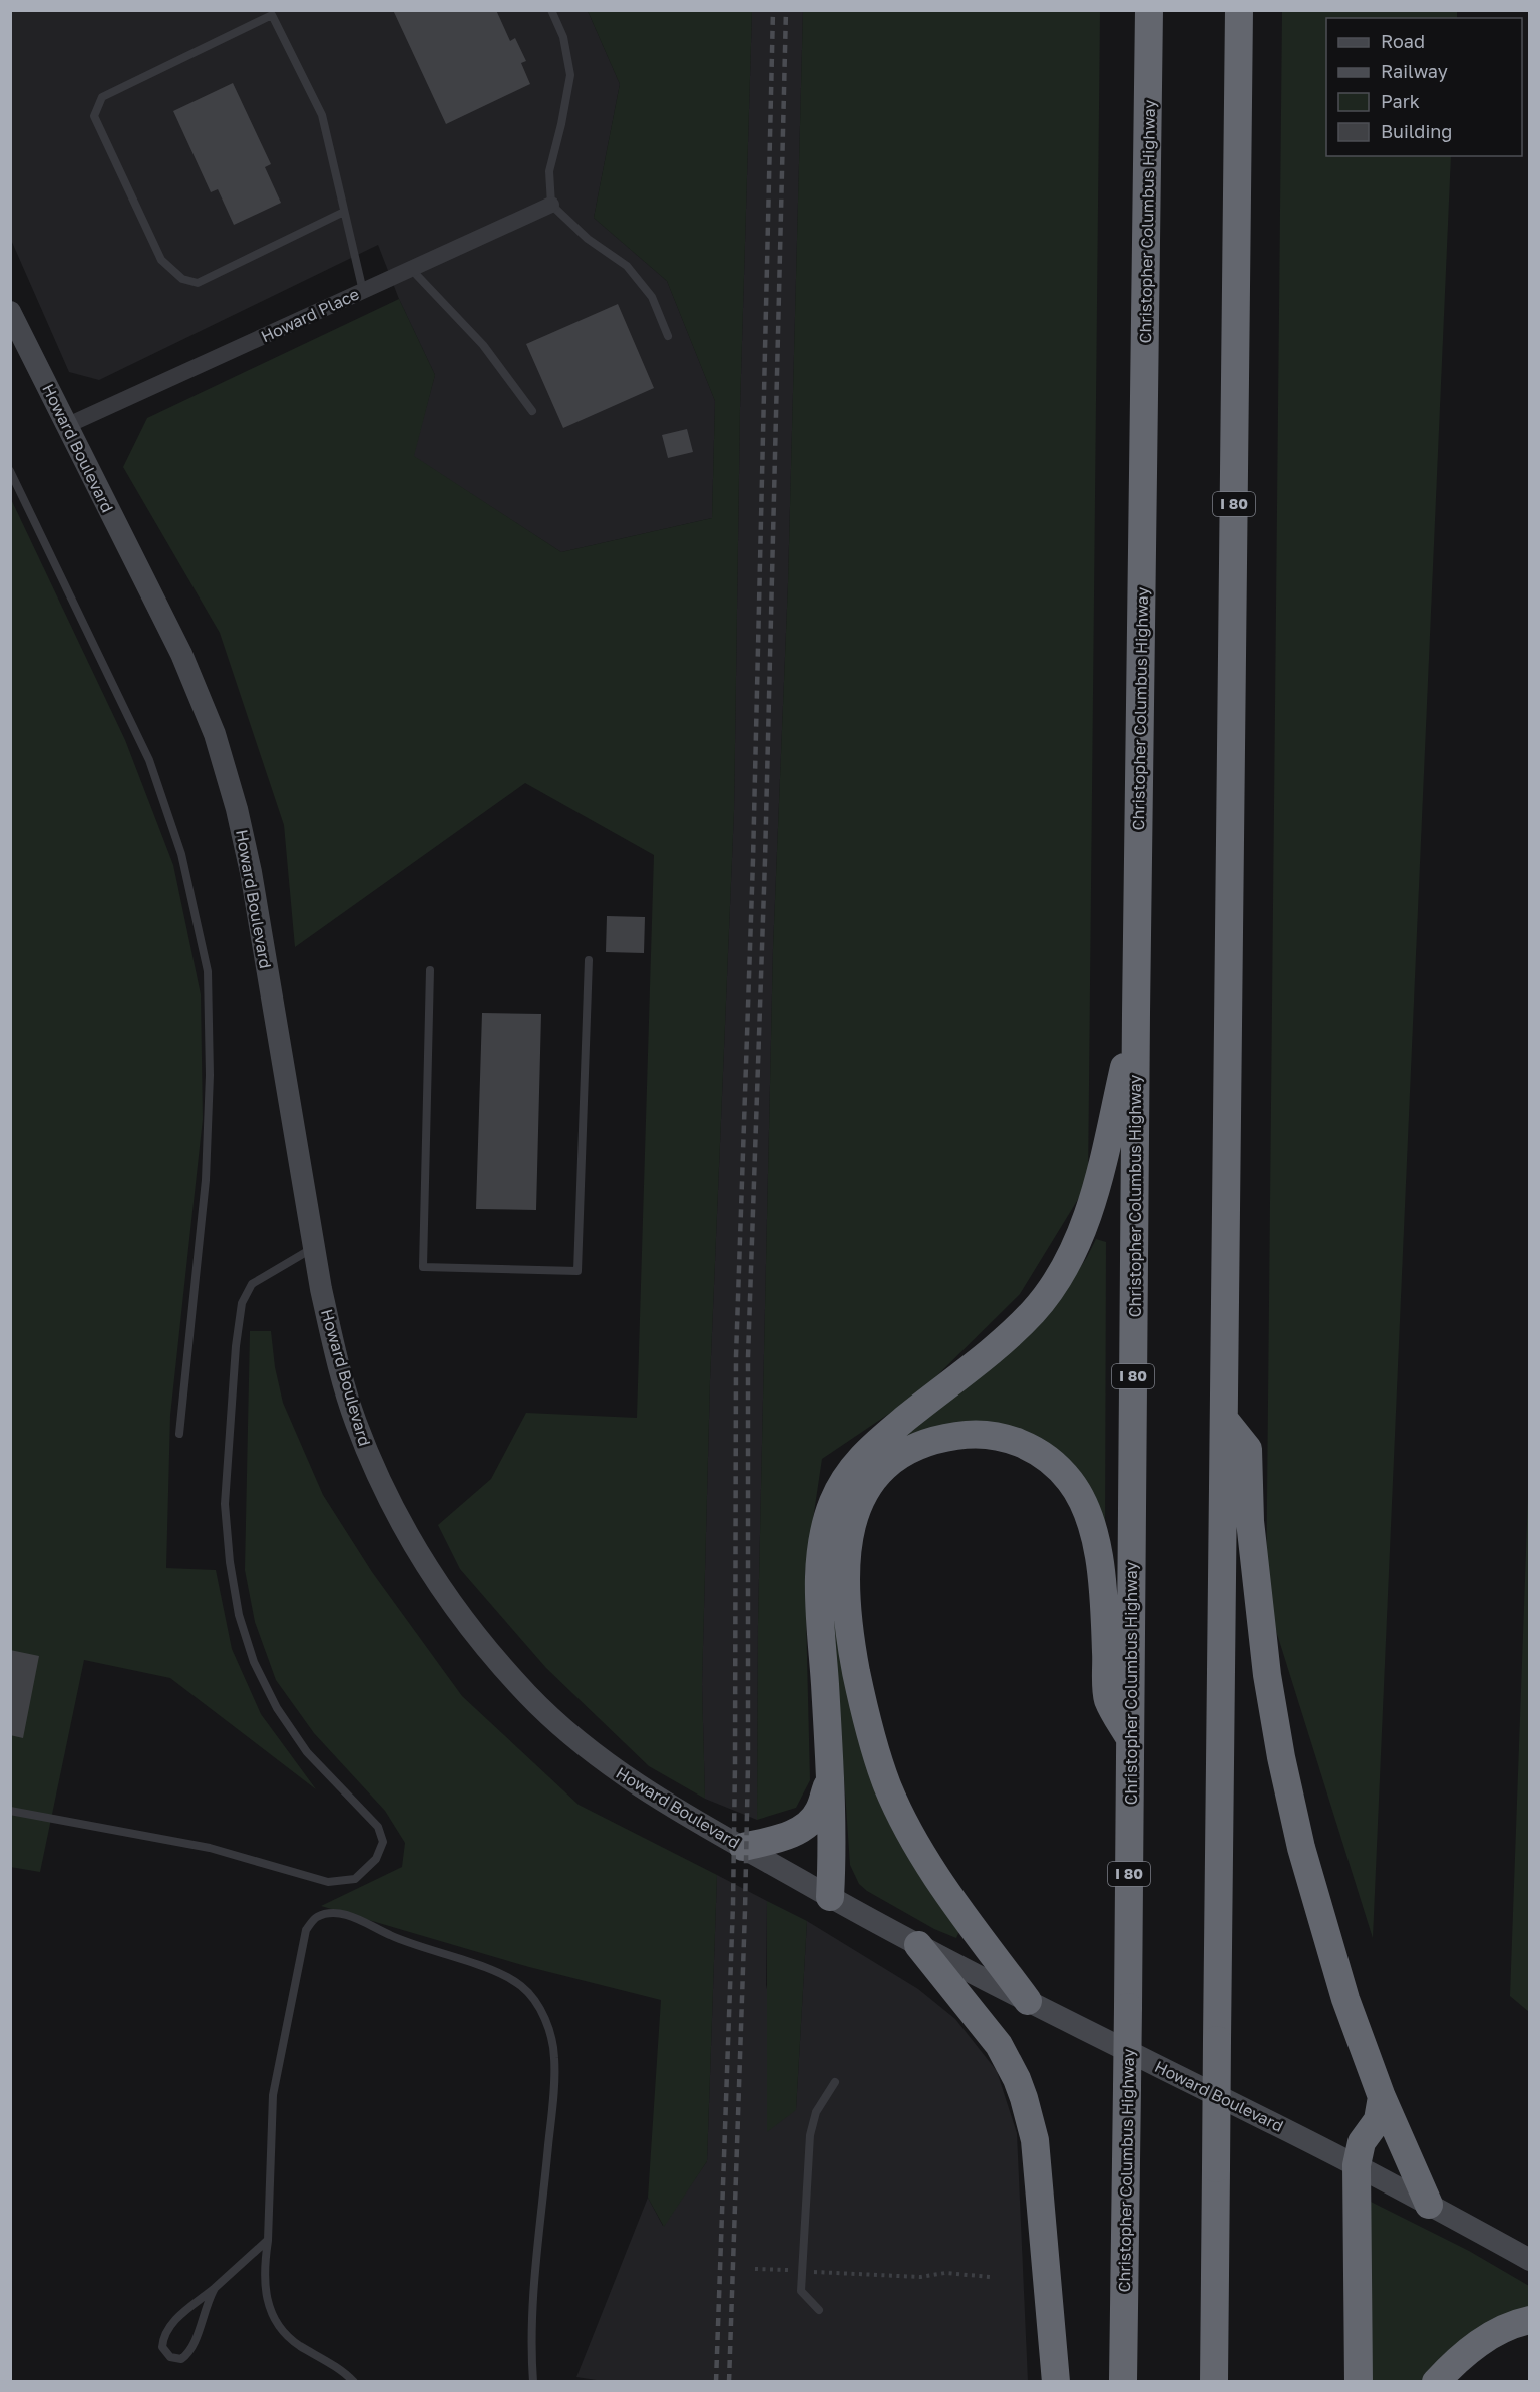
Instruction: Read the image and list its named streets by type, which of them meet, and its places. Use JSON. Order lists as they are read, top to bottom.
{
  "streets": {
    "highway": ["Christopher Columbus Highway", "I 80"],
    "main road": ["Howard Boulevard"],
    "street": ["Howard Place"]
  },
  "crossings": [
    ["Howard Place", "Howard Boulevard"]
  ],
  "legend": [
    "Road",
    "Railway",
    "Park",
    "Building"
  ]
}
